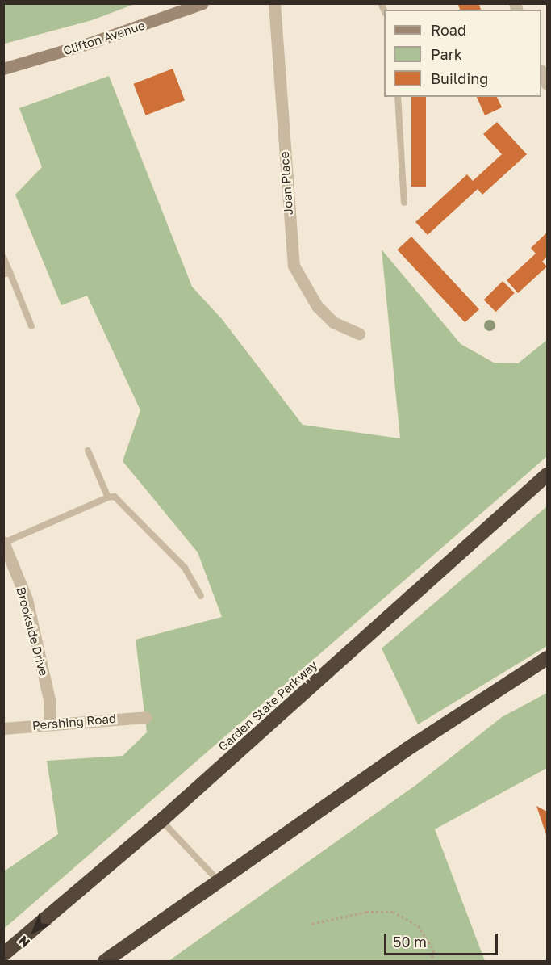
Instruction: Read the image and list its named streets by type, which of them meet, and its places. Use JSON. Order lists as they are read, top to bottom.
{
  "streets": {
    "highway": ["Garden State Parkway"],
    "main road": ["Clifton Avenue"],
    "street": ["Joan Place", "Brookside Drive", "Pershing Road"]
  },
  "crossings": [
    ["Brookside Drive", "Pershing Road"]
  ],
  "legend": ["Road", "Park", "Building"],
  "scale_bar": "50 m",
  "north": "bottom left"
}
